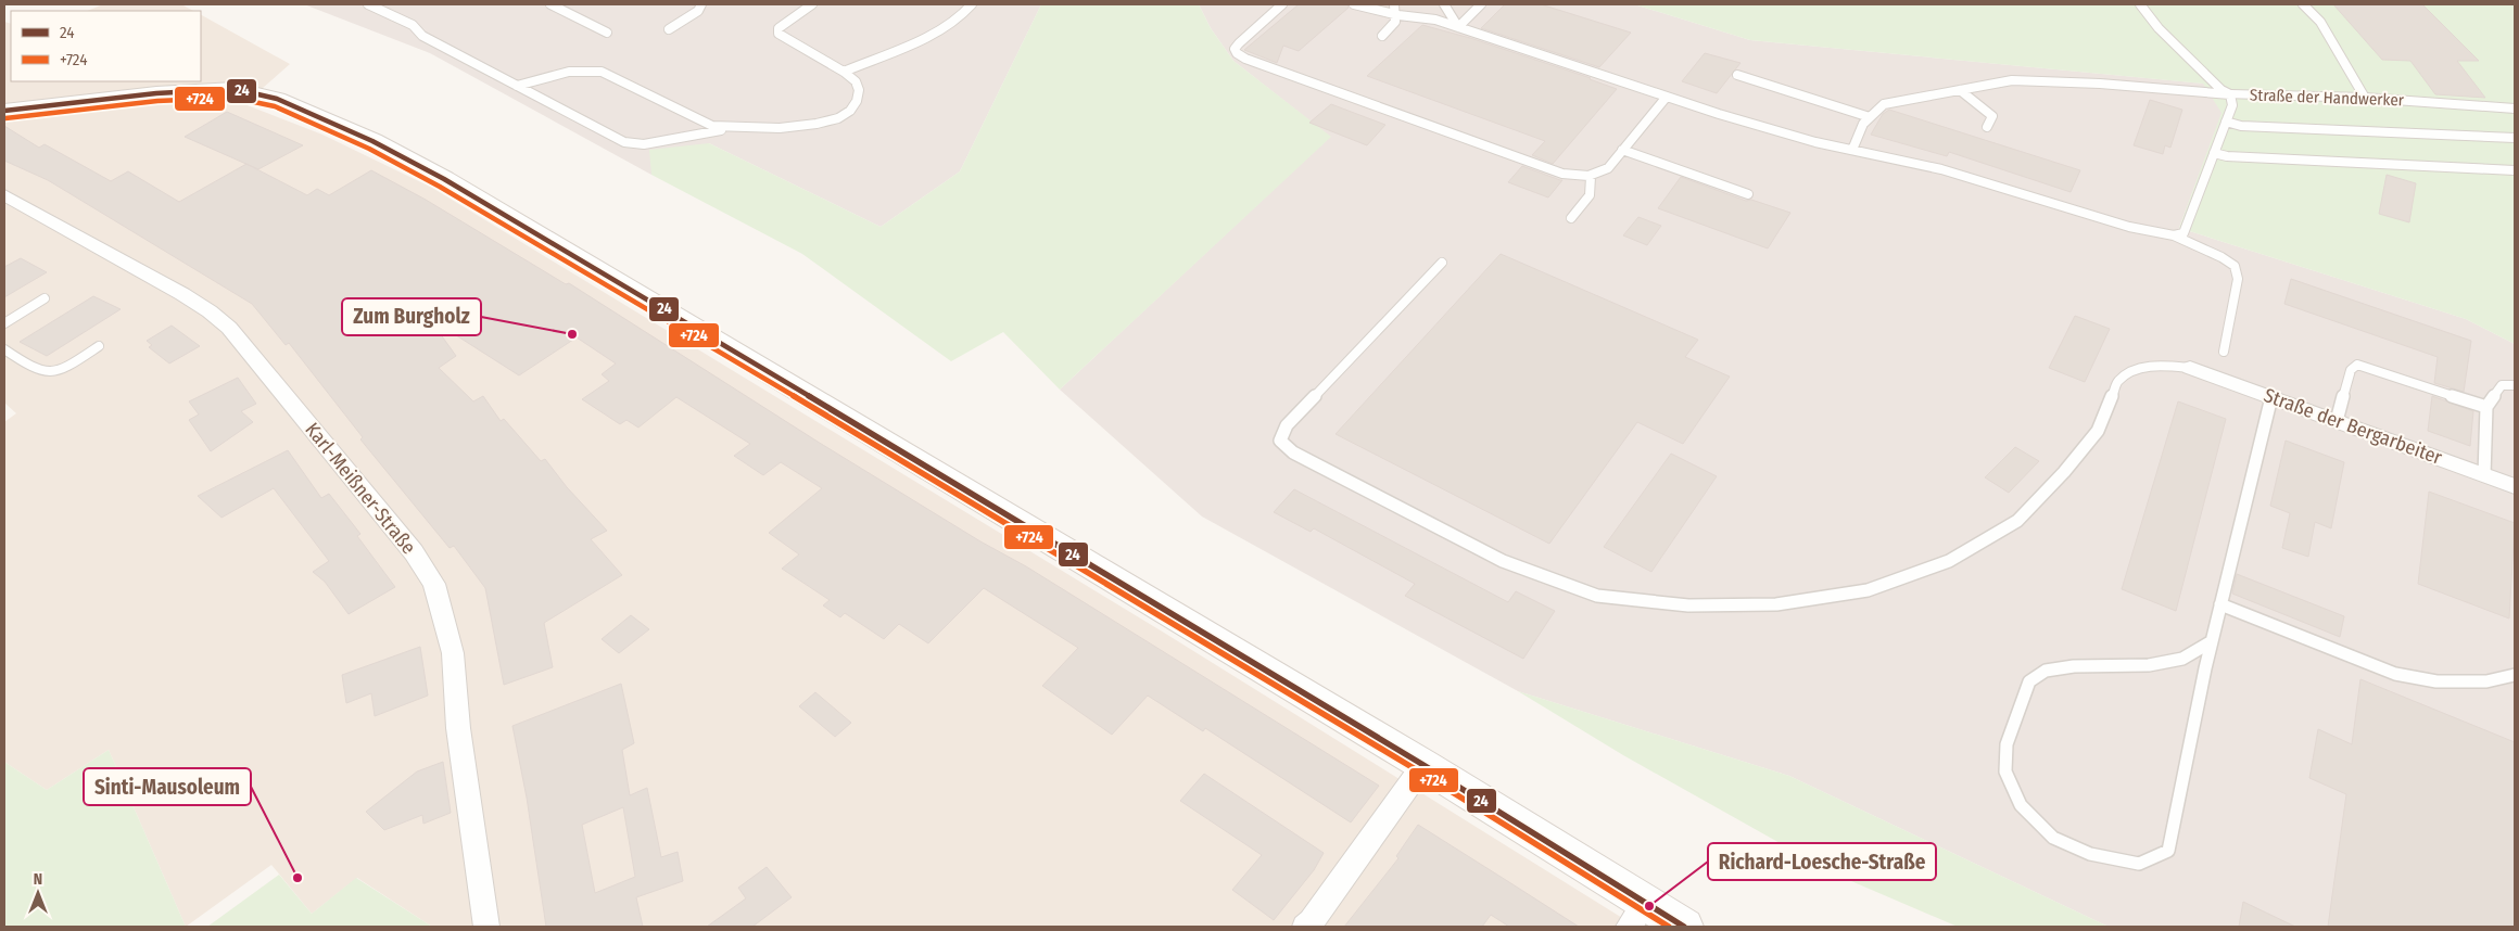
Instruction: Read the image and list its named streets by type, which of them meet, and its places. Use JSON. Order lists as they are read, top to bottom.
{
  "streets": {
    "street": ["Straße der Handwerker", "Straße der Bergarbeiter", "Karl-Meißner-Straße"]
  },
  "places": ["Zum Burgholz", "Sinti-Mausoleum", "Richard-Loesche-Straße"],
  "lines": ["transit line 24", "transit line +724"],
  "legend": ["24", "+724"],
  "north": "top"
}
